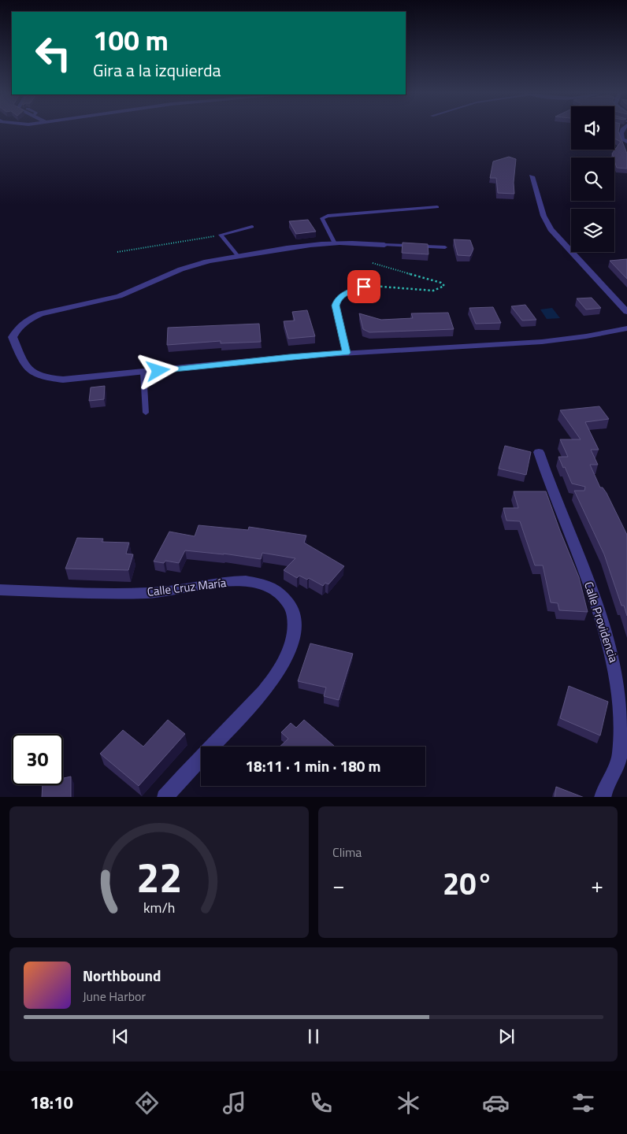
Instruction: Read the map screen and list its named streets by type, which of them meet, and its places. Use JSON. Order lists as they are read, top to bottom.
{
  "streets": {
    "street": ["Calle Cruz María", "Calle Providencia"]
  },
  "page": {
    "turn": ["100 m", "Gira a la izquierda"],
    "limit": "30",
    "trip": "18:11 · 1 min · 180 m",
    "tile": "Clima",
    "heat": ["−", "20°", "+"],
    "song": ["Northbound", "June Harbor"],
    "tabs": "18:10",
    "gauge": ["22", "km/h"]
  }
}
